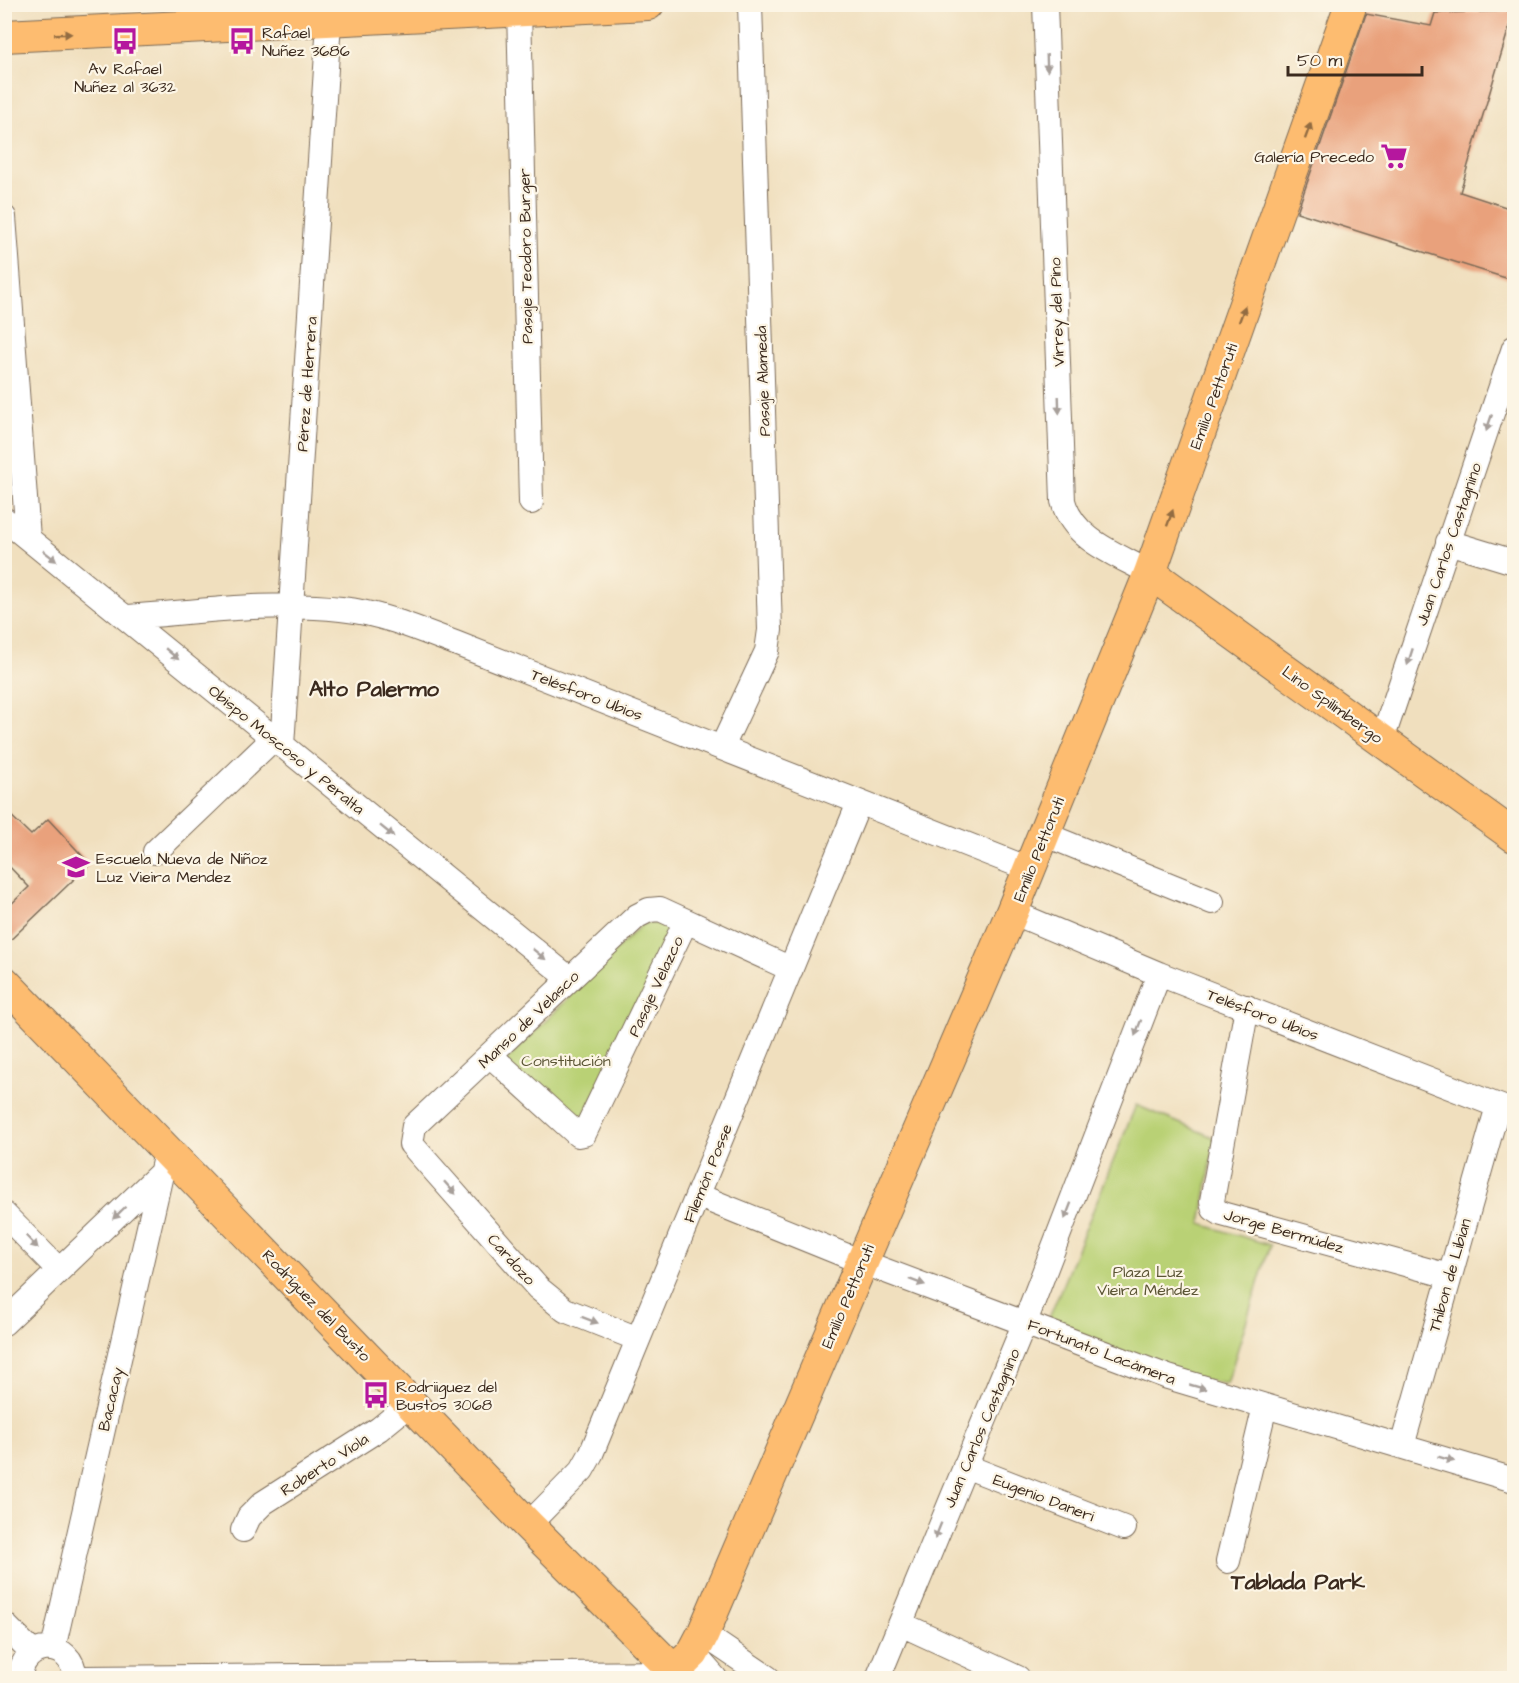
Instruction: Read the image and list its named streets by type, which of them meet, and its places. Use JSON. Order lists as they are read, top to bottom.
{
  "streets": {
    "main road": ["Emilio Pettoruti", "Lino Spilimbergo", "Rodríguez del Busto"],
    "street": [
      "Pasaje Teodoro Burger",
      "Virrey del Pino",
      "Pasaje Alameda",
      "Pérez de Herrera",
      "Juan Carlos Castagnino",
      "Telésforo Ubios",
      "Obispo Moscoso y Peralta",
      "Pasaje Velazco",
      "Manso de Velasco",
      "Filemón Posse",
      "Jorge Bermúdez",
      "Cardozo",
      "Thibon de Libian",
      "Fortunato Lacámera",
      "Bacacay",
      "Roberto Viola",
      "Eugenio Daneri"
    ]
  },
  "crossings": [
    ["Virrey del Pino", "Emilio Pettoruti"],
    ["Virrey del Pino", "Lino Spilimbergo"],
    ["Pasaje Alameda", "Telésforo Ubios"],
    ["Pérez de Herrera", "Telésforo Ubios"],
    ["Pérez de Herrera", "Obispo Moscoso y Peralta"],
    ["Emilio Pettoruti", "Telésforo Ubios"],
    ["Emilio Pettoruti", "Lino Spilimbergo"],
    ["Emilio Pettoruti", "Rodríguez del Busto"],
    ["Emilio Pettoruti", "Fortunato Lacámera"],
    ["Juan Carlos Castagnino", "Telésforo Ubios"],
    ["Juan Carlos Castagnino", "Lino Spilimbergo"],
    ["Juan Carlos Castagnino", "Fortunato Lacámera"],
    ["Juan Carlos Castagnino", "Eugenio Daneri"],
    ["Telésforo Ubios", "Obispo Moscoso y Peralta"],
    ["Telésforo Ubios", "Filemón Posse"],
    ["Telésforo Ubios", "Jorge Bermúdez"],
    ["Telésforo Ubios", "Thibon de Libian"],
    ["Obispo Moscoso y Peralta", "Manso de Velasco"],
    ["Pasaje Velazco", "Manso de Velasco"],
    ["Manso de Velasco", "Cardozo"],
    ["Filemón Posse", "Cardozo"],
    ["Filemón Posse", "Rodríguez del Busto"],
    ["Filemón Posse", "Fortunato Lacámera"],
    ["Jorge Bermúdez", "Thibon de Libian"],
    ["Thibon de Libian", "Fortunato Lacámera"],
    ["Rodríguez del Busto", "Bacacay"],
    ["Rodríguez del Busto", "Roberto Viola"]
  ],
  "one_way": [
    "Virrey del Pino",
    "Juan Carlos Castagnino",
    "Obispo Moscoso y Peralta",
    "Cardozo",
    "Fortunato Lacámera"
  ],
  "districts": ["Alto Palermo", "Tablada Park"],
  "parks": ["Constitución", "Plaza Luz Vieira Méndez"],
  "places": {
    "bus stop": ["Av Rafael Nuñez al 3632", "Rafael Nuñez 3686", "Rodriiguez del Bustos 3068"],
    "supermarket": ["Galería Precedo"],
    "school or university": ["Escuela Nueva de Niñoz Luz Vieira Mendez"]
  },
  "scale_bar": "50 m"
}
